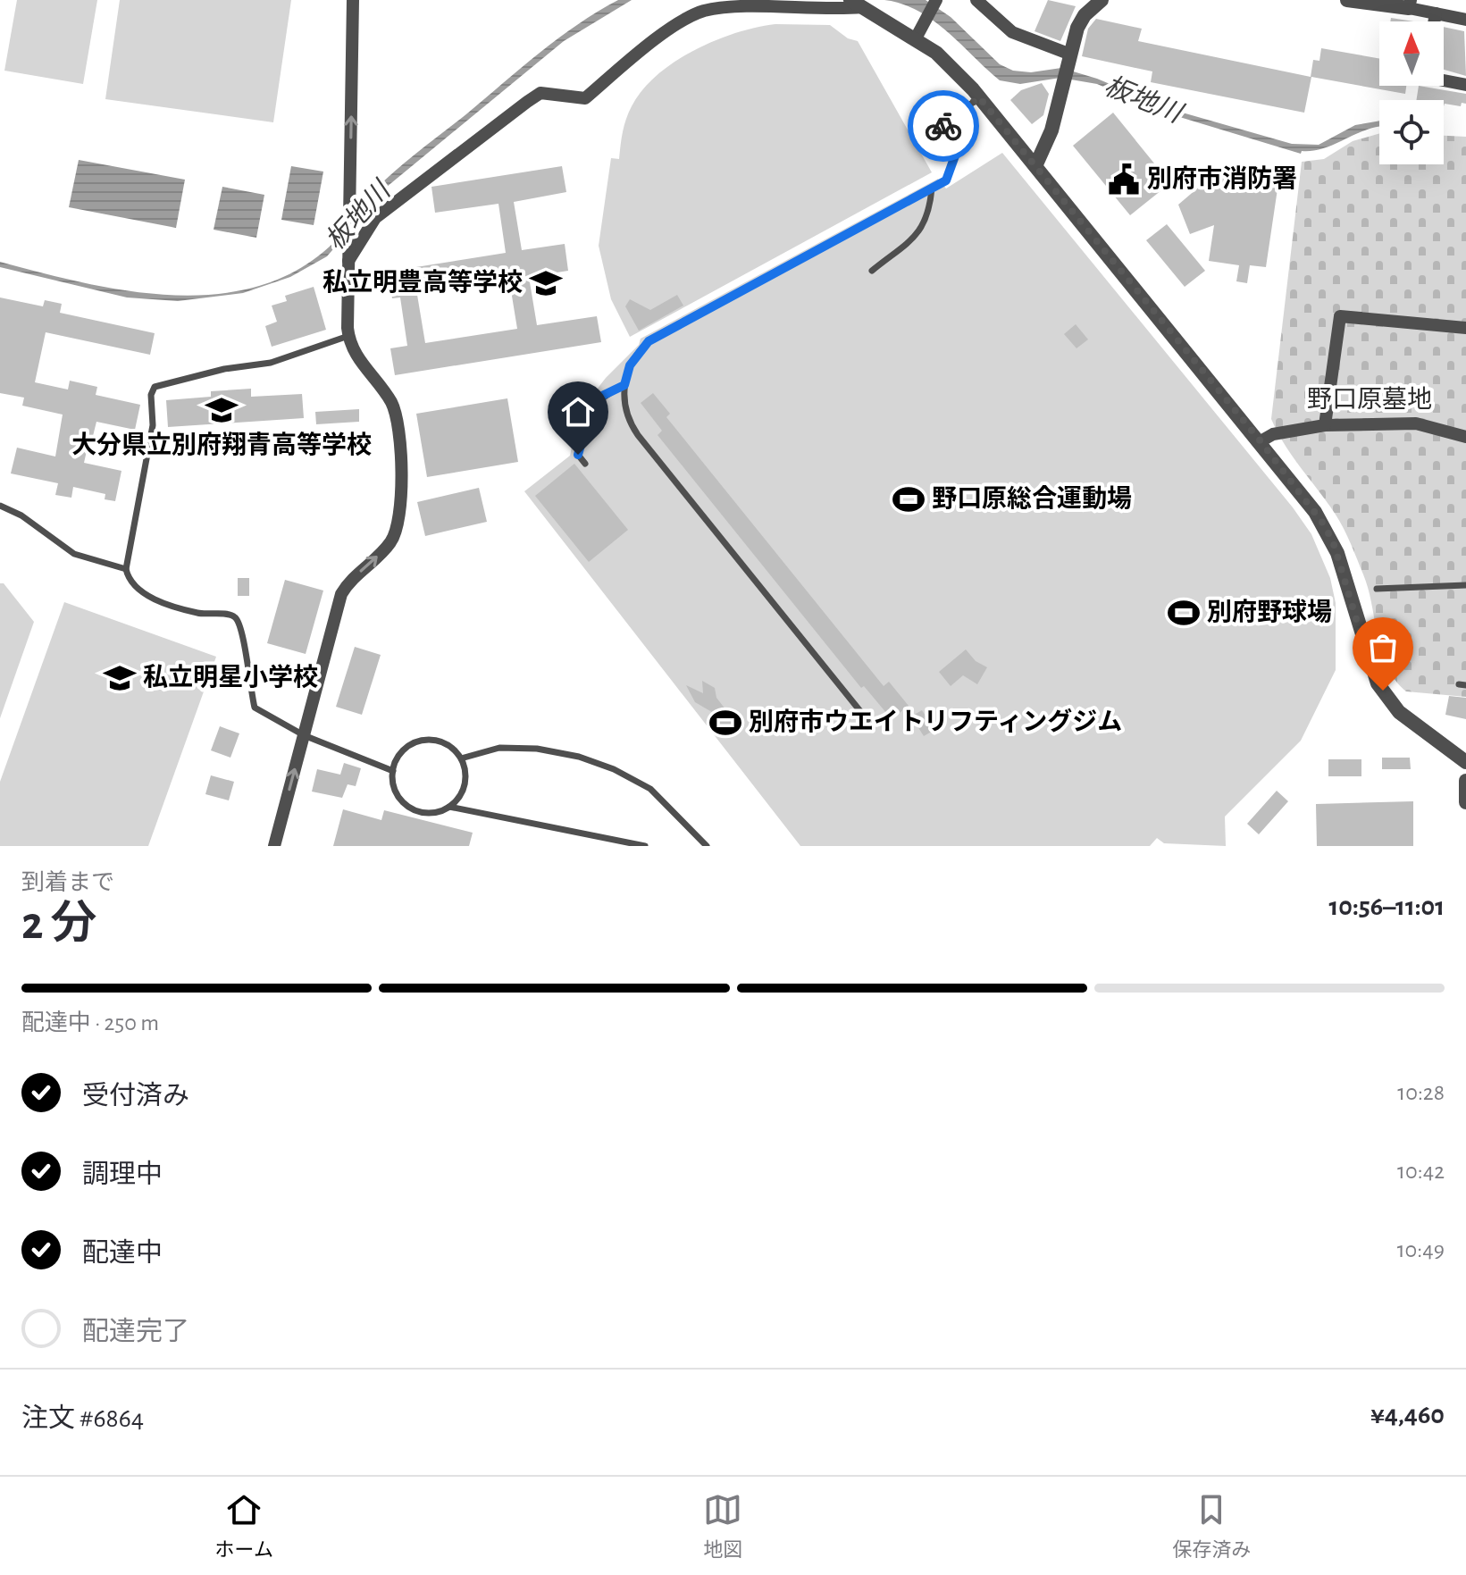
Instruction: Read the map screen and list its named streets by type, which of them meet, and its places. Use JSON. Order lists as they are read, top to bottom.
{
  "water": ["板地川"],
  "parks": ["野口原墓地"],
  "places": {
    "public building": ["別府市消防署"],
    "school or university": ["私立明豊高等学校", "大分県立別府翔青高等学校", "私立明星小学校"],
    "sports": ["野口原総合運動場", "別府野球場", "別府市ウエイトリフティングジム"]
  },
  "north": "top",
  "page": {
    "heading": ["2 分", "到着まで", "10:56–11:01"],
    "panel": ["注文 #6864", "¥4,460"],
    "bar": "配達中 · 250 m",
    "list": [
      ["受付済み", "10:28"],
      ["調理中", "10:42"],
      ["配達中", "10:49"],
      "配達完了"
    ],
    "tabs": ["ホーム", "地図", "保存済み"]
  }
}
